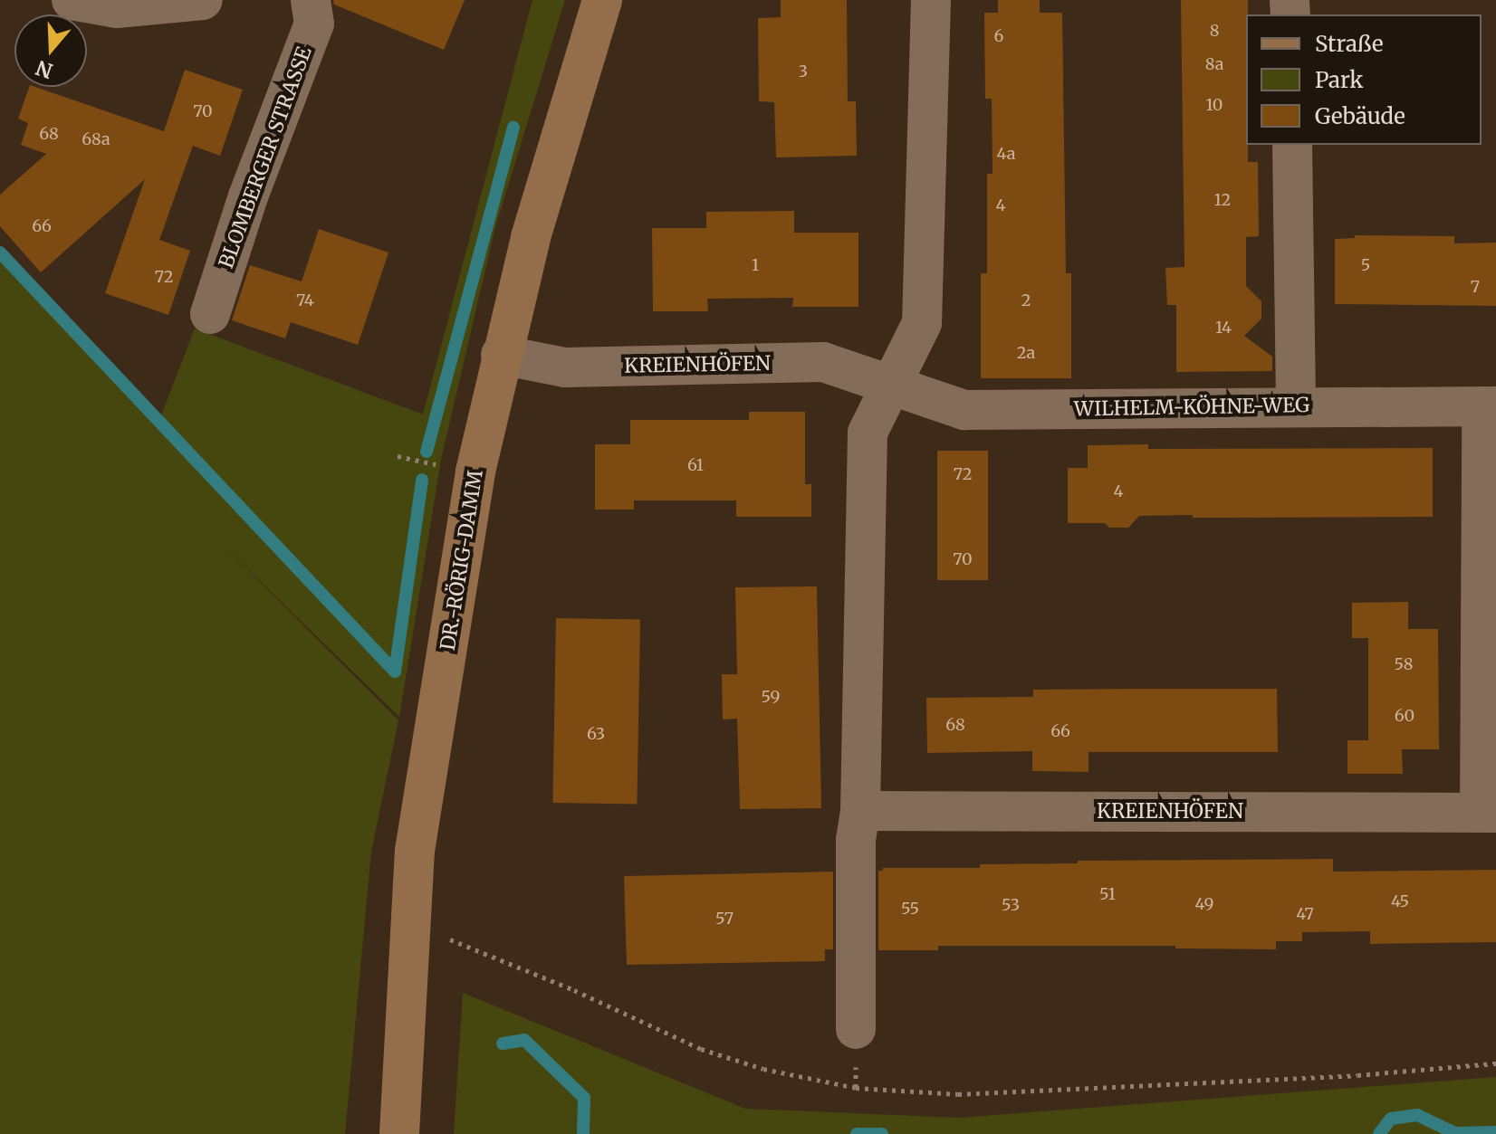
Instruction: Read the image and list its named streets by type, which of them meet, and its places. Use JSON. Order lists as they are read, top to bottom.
{
  "streets": {
    "street": [
      "BLOMBERGER STRASSE",
      "KREIENHÖFEN",
      "WILHELM-KÖHNE-WEG",
      "DR.-RÖRIG-DAMM"
    ]
  },
  "crossings": [
    ["KREIENHÖFEN", "WILHELM-KÖHNE-WEG"],
    ["KREIENHÖFEN", "DR.-RÖRIG-DAMM"]
  ],
  "house_numbers": [
    "8",
    "6",
    "8a",
    "3",
    "10",
    "70",
    "68",
    "68a",
    "4a",
    "12",
    "4",
    "66",
    "1",
    "5",
    "72",
    "7",
    "74",
    "2",
    "14",
    "2a",
    "61",
    "72",
    "4",
    "70",
    "58",
    "59",
    "60",
    "68",
    "66",
    "63",
    "51",
    "45",
    "49",
    "53",
    "55",
    "47",
    "57"
  ],
  "legend": ["Straße", "Park", "Gebäude"],
  "north": "bottom"
}
